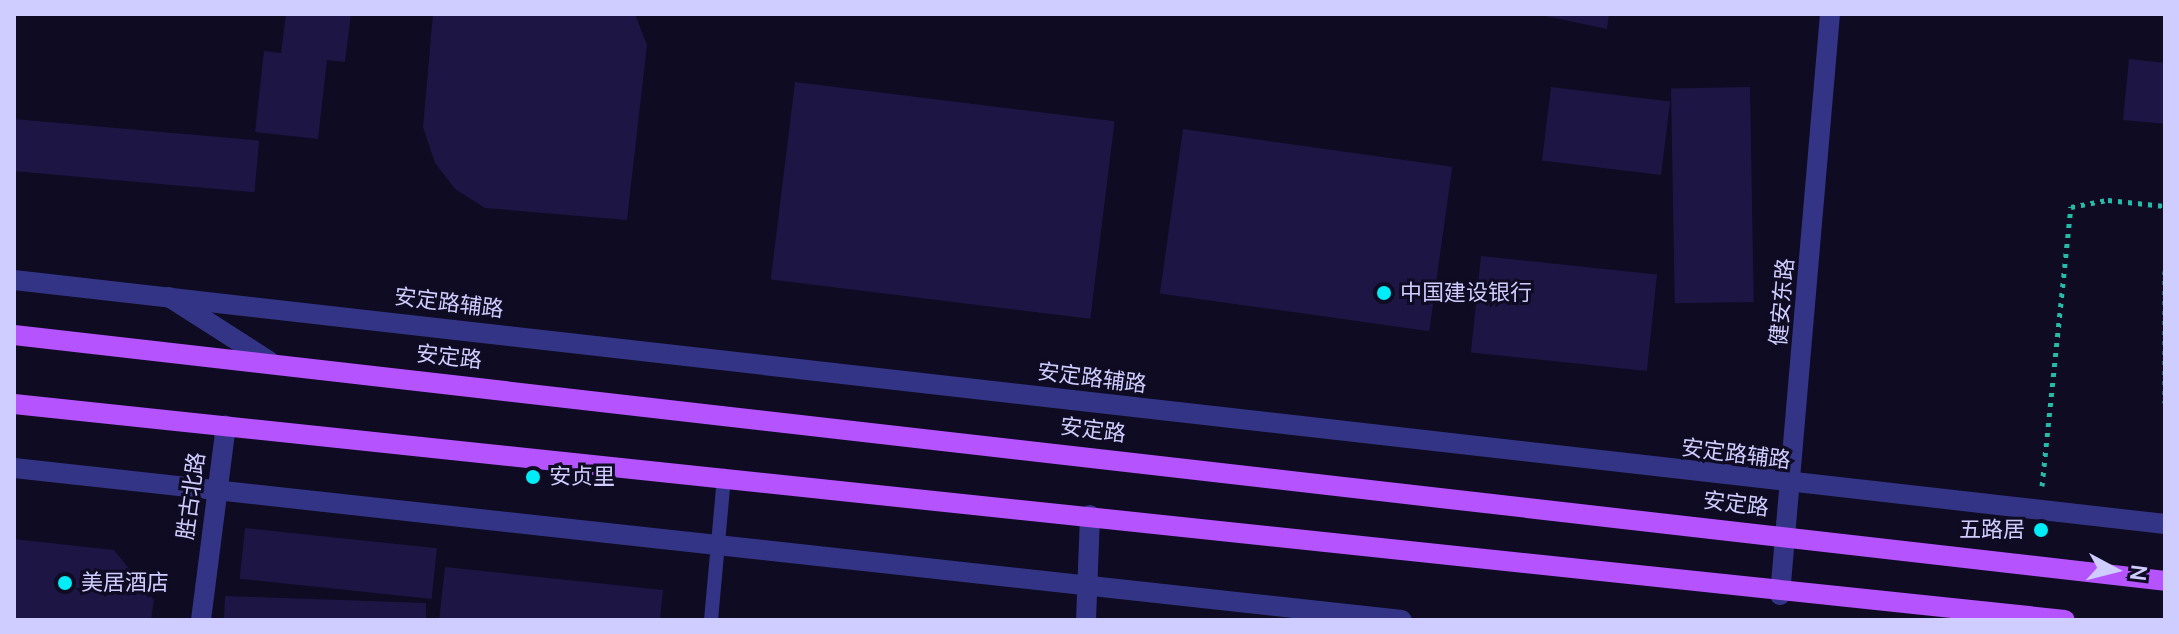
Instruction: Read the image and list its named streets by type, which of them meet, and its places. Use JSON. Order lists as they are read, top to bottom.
{
  "streets": {
    "main road": ["安定路"],
    "street": ["健安东路", "安定路辅路", "胜古北路"]
  },
  "crossings": [
    ["健安东路", "安定路辅路"],
    ["健安东路", "安定路"]
  ],
  "places": [
    "中国建设银行",
    "安贞里",
    "五路居",
    "美居酒店"
  ],
  "north": "right"
}
